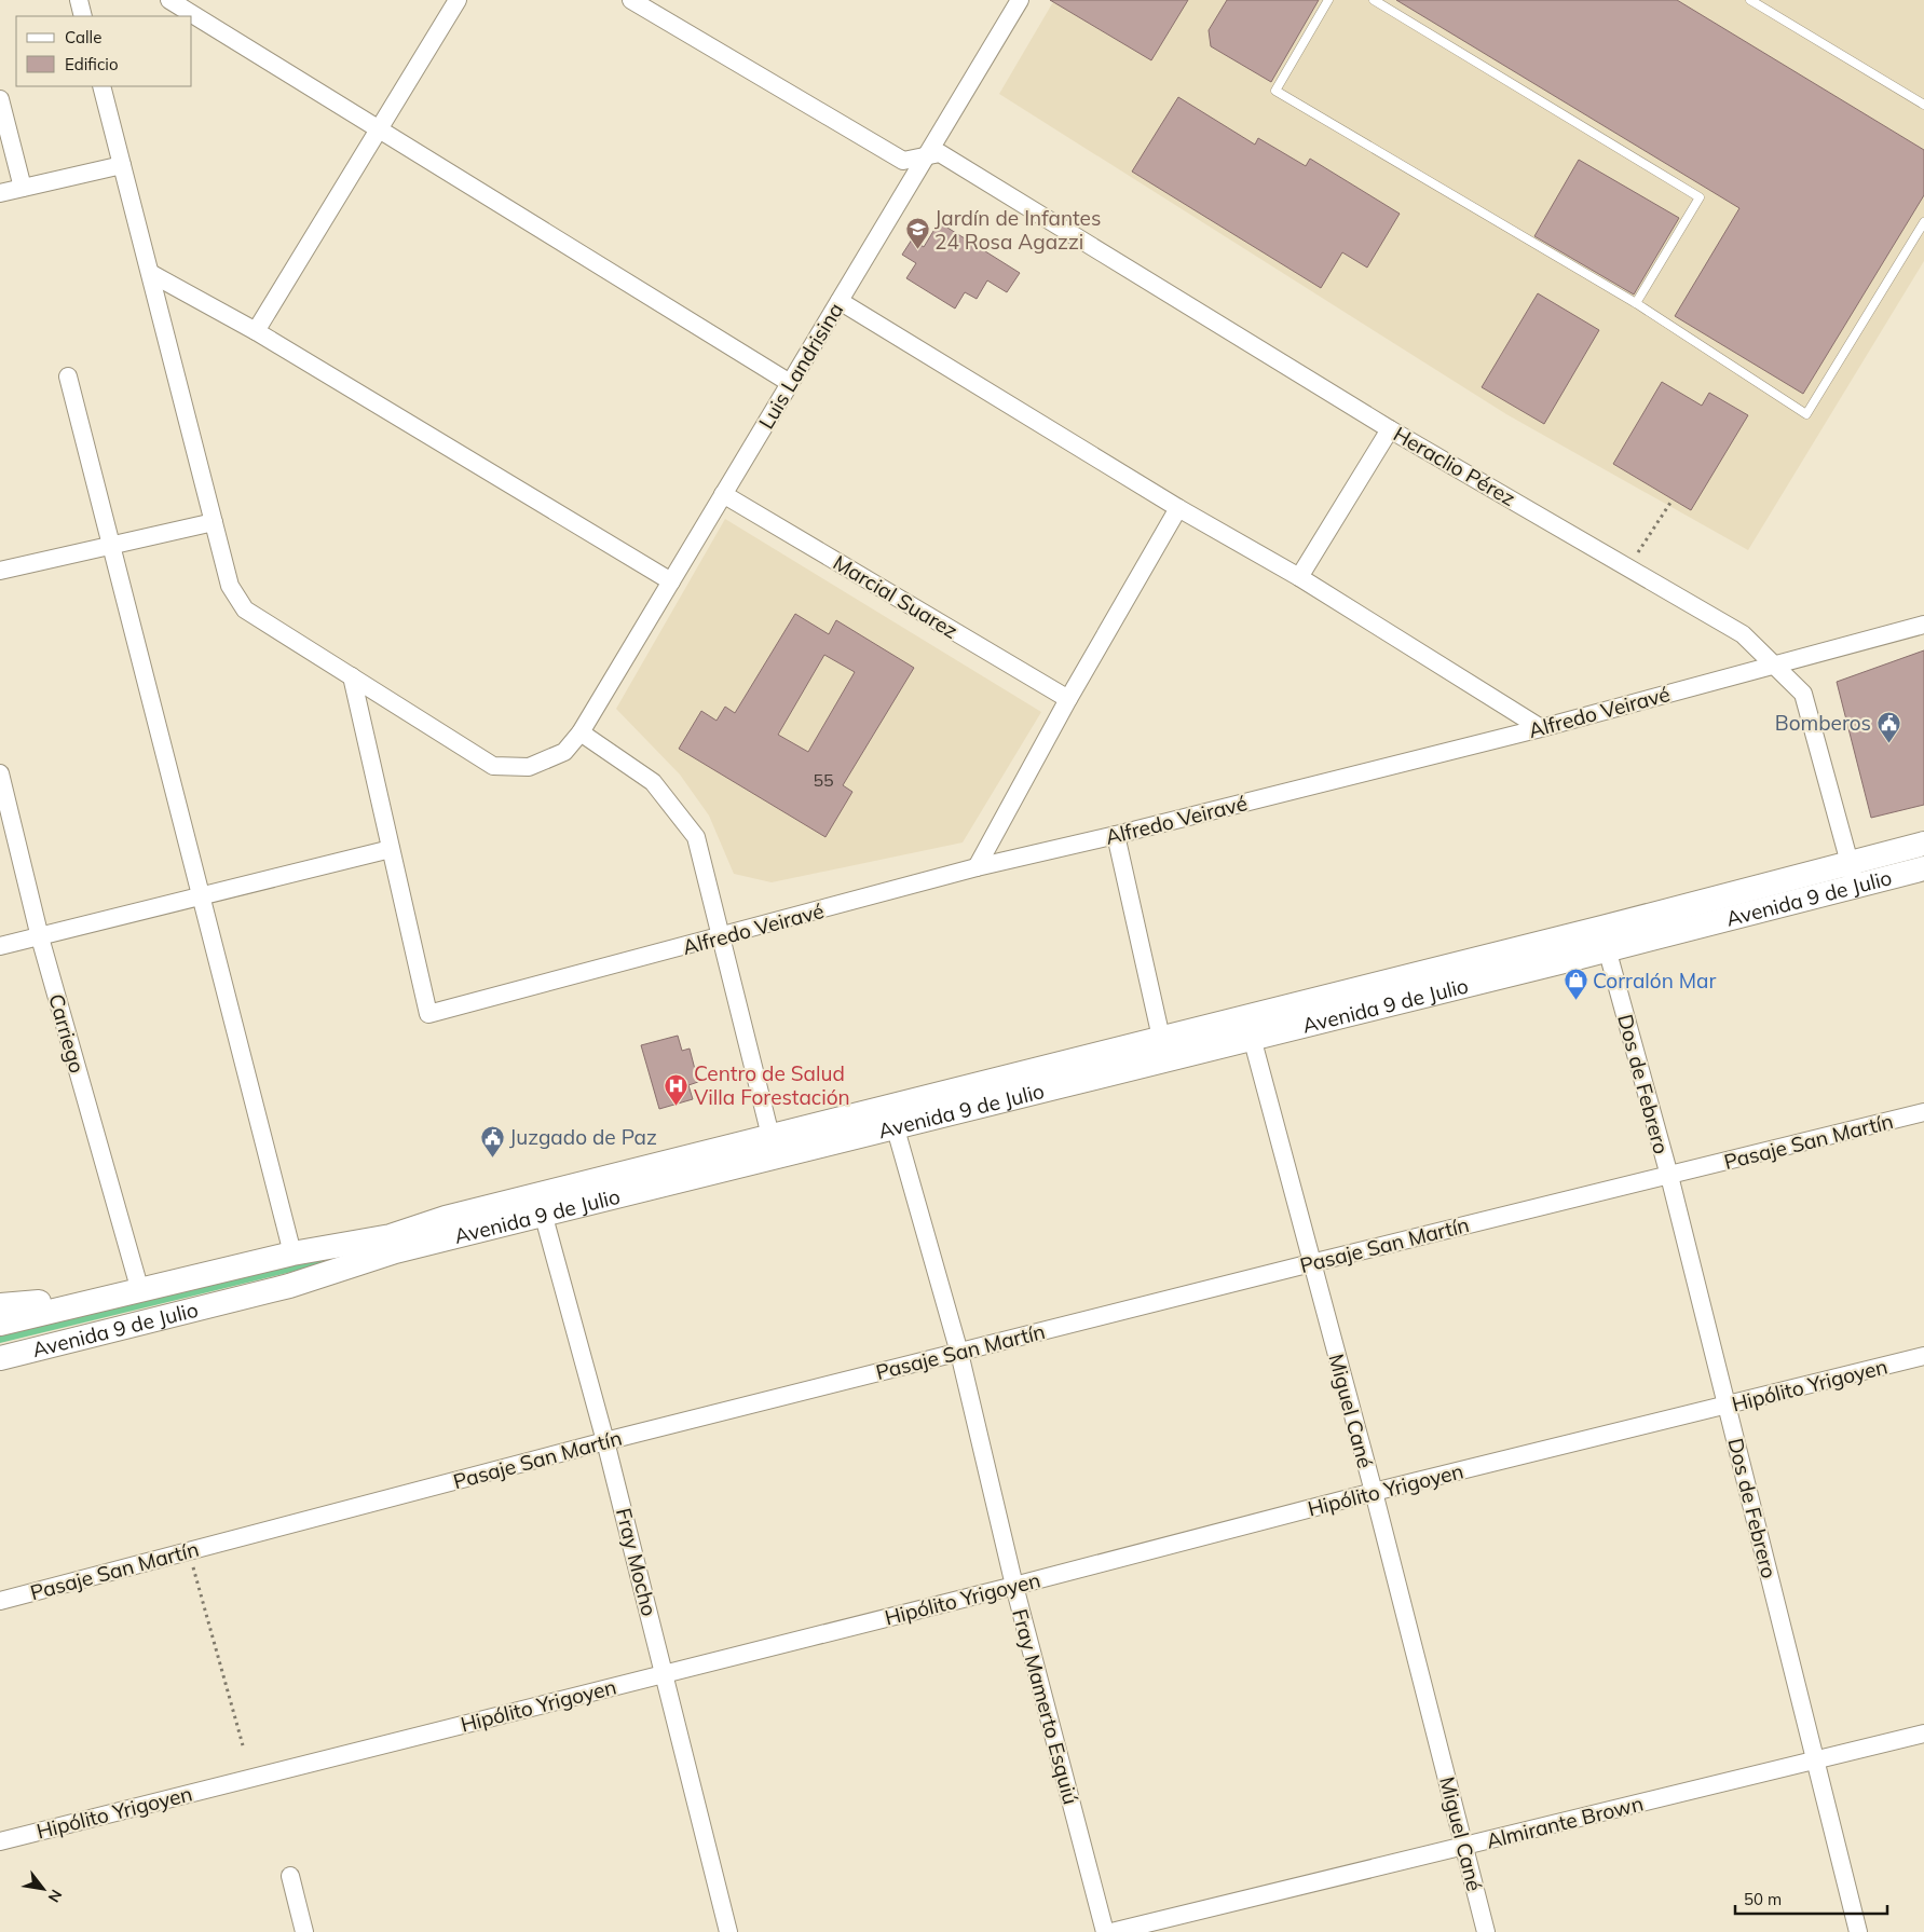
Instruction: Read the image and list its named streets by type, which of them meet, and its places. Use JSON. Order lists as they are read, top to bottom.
{
  "streets": {
    "main road": ["Avenida 9 de Julio"],
    "street": [
      "Luis Landrisina",
      "Heraclio Pérez",
      "Marcial Suarez",
      "Alfredo Veiravé",
      "Carriego",
      "Dos de Febrero",
      "Pasaje San Martín",
      "Hipólito Yrigoyen",
      "Miguel Cané",
      "Fray Mocho",
      "Fray Mamerto Esquiú",
      "Almirante Brown"
    ]
  },
  "crossings": [
    ["Luis Landrisina", "Heraclio Pérez"],
    ["Luis Landrisina", "Marcial Suarez"],
    ["Heraclio Pérez", "Alfredo Veiravé"],
    ["Heraclio Pérez", "Avenida 9 de Julio"],
    ["Avenida 9 de Julio", "Carriego"],
    ["Avenida 9 de Julio", "Dos de Febrero"],
    ["Avenida 9 de Julio", "Miguel Cané"],
    ["Avenida 9 de Julio", "Fray Mocho"],
    ["Avenida 9 de Julio", "Fray Mamerto Esquiú"],
    ["Dos de Febrero", "Pasaje San Martín"],
    ["Dos de Febrero", "Hipólito Yrigoyen"],
    ["Dos de Febrero", "Almirante Brown"],
    ["Pasaje San Martín", "Miguel Cané"],
    ["Pasaje San Martín", "Fray Mocho"],
    ["Pasaje San Martín", "Fray Mamerto Esquiú"],
    ["Hipólito Yrigoyen", "Miguel Cané"],
    ["Hipólito Yrigoyen", "Fray Mocho"],
    ["Hipólito Yrigoyen", "Fray Mamerto Esquiú"],
    ["Miguel Cané", "Almirante Brown"]
  ],
  "places": {
    "school or university": ["Jardín de Infantes 24 Rosa Agazzi"],
    "public building": ["Bomberos", "Juzgado de Paz"],
    "shop": ["Corralón Mar"],
    "hospital": ["Centro de Salud Villa Forestación"]
  },
  "house_numbers": ["55"],
  "legend": ["Calle", "Edificio"],
  "scale_bar": "50 m",
  "north": "bottom right"
}
